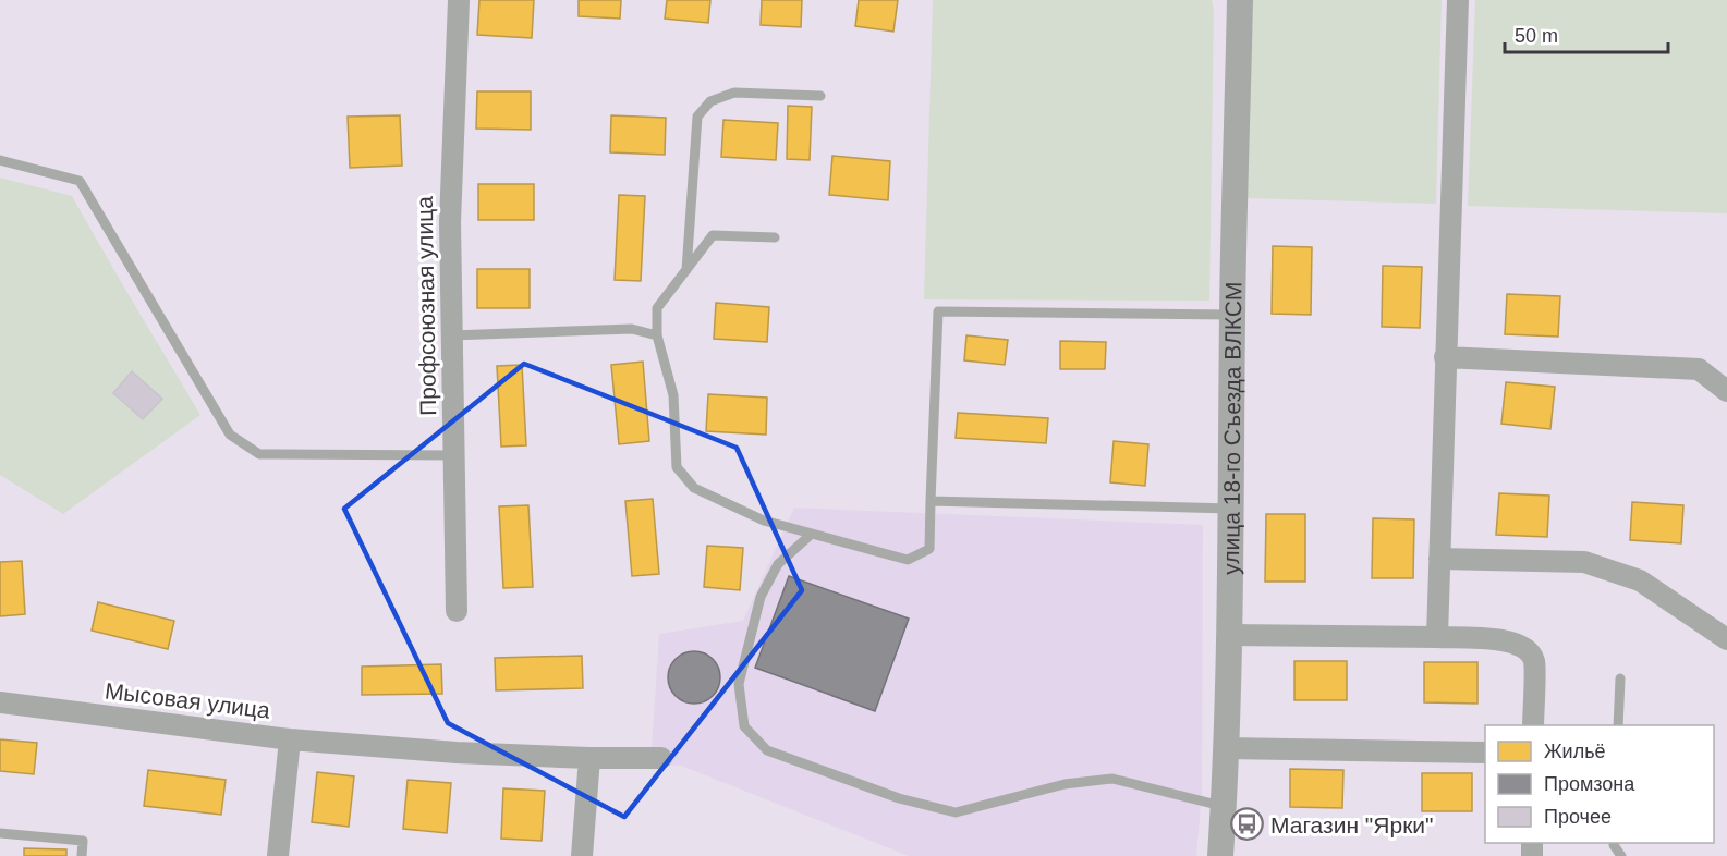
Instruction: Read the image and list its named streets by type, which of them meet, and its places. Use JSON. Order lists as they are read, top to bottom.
{
  "streets": {
    "street": ["Профсоюзная улица", "улица 18-го Съезда ВЛКСМ", "Мысовая улица"]
  },
  "places": {
    "bus stop": ["Магазин \"Ярки\""]
  },
  "legend": ["Жильё", "Промзона", "Прочее"],
  "scale_bar": "50 m"
}
